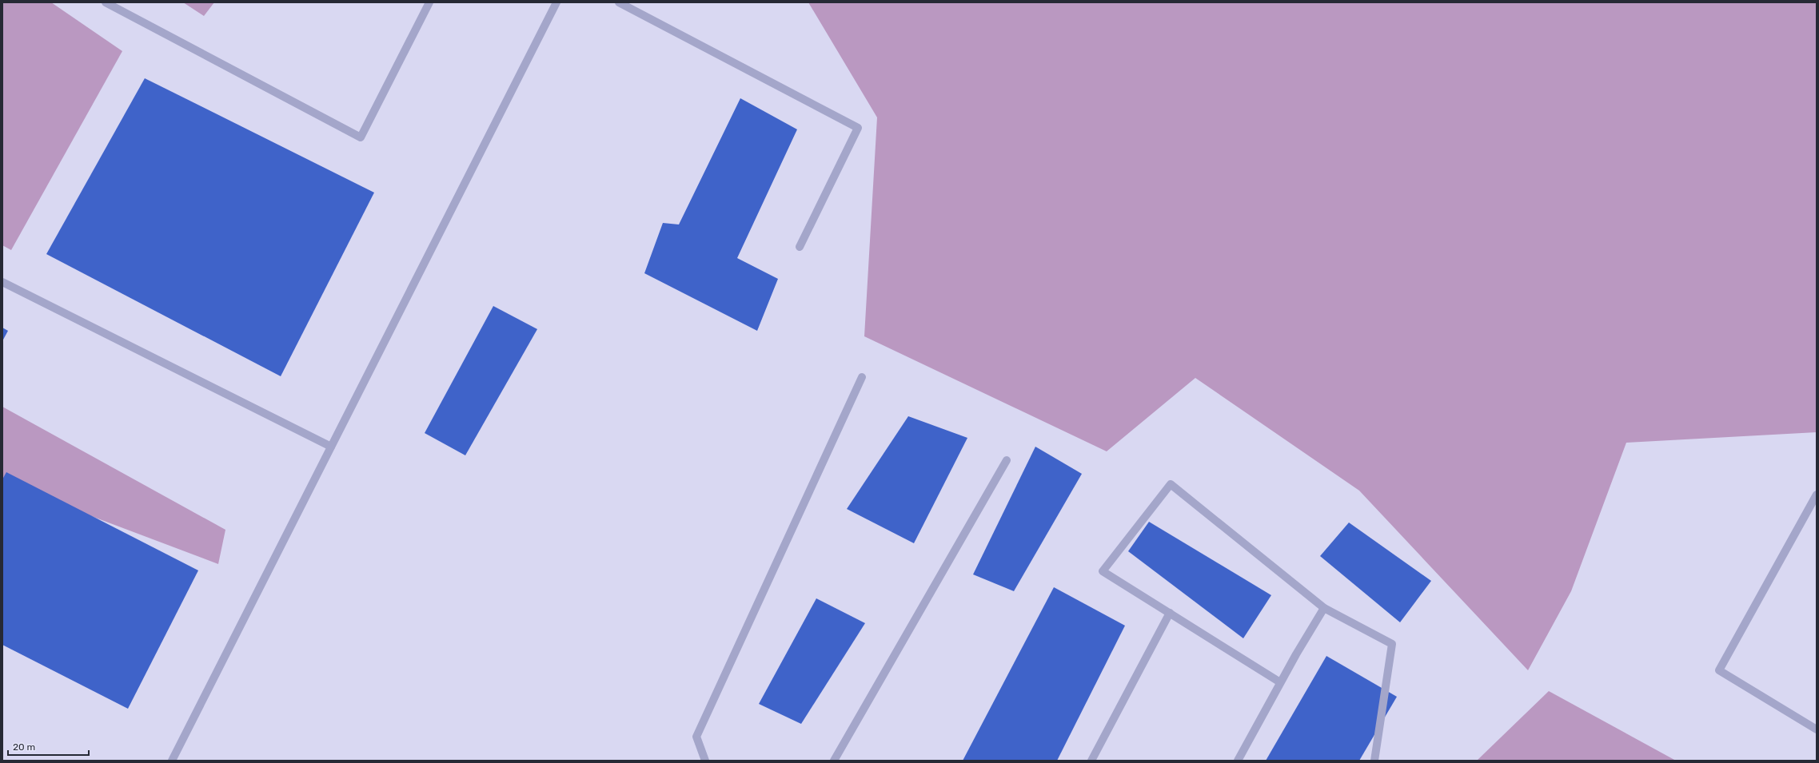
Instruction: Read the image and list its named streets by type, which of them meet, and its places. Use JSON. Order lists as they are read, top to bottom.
{
  "scale_bar": "20 m"
}
